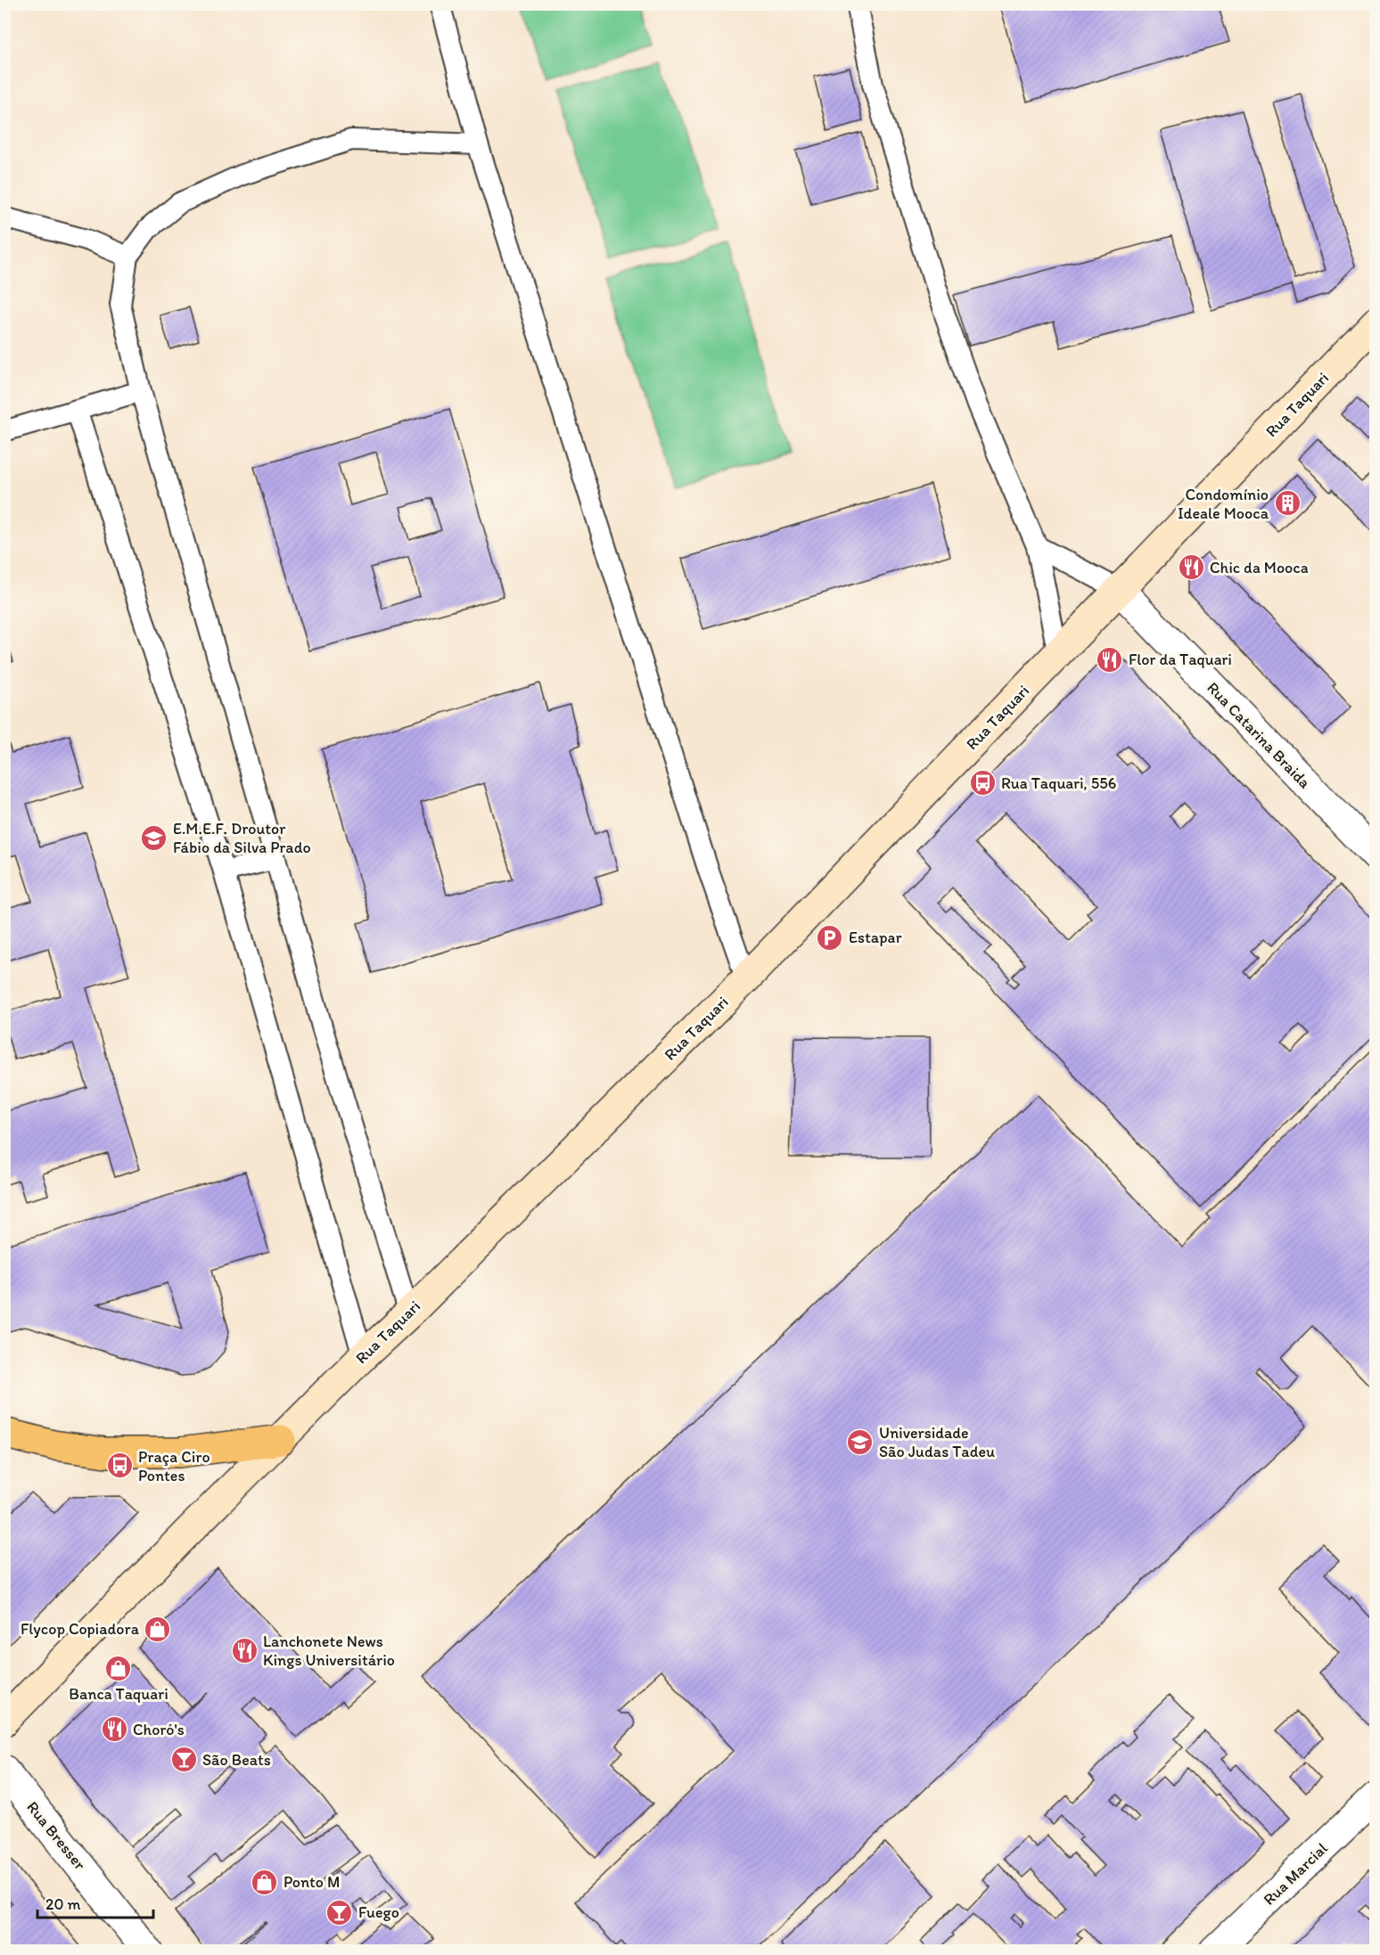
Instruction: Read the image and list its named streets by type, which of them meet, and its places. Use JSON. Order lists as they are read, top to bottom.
{
  "streets": {
    "main road": ["Rua Taquari"],
    "street": ["Rua Catarina Braida", "Rua Bresser", "Rua Marcial"]
  },
  "crossings": [
    ["Rua Taquari", "Rua Catarina Braida"]
  ],
  "places": {
    "building": ["Condomínio Ideale Mooca"],
    "restaurant": [
      "Chic da Mooca",
      "Flor da Taquari",
      "Lanchonete News Kings Universitário",
      "Choró's"
    ],
    "bus stop": ["Rua Taquari, 556", "Praça Ciro Pontes"],
    "school or university": ["E.M.E.F. Droutor Fábio da Silva Prado", "Universidade São Judas Tadeu"],
    "parking": ["Estapar"],
    "shop": ["Flycop Copiadora", "Banca Taquari", "Ponto M"],
    "bar": ["São Beats", "Fuego"]
  },
  "scale_bar": "20 m"
}
